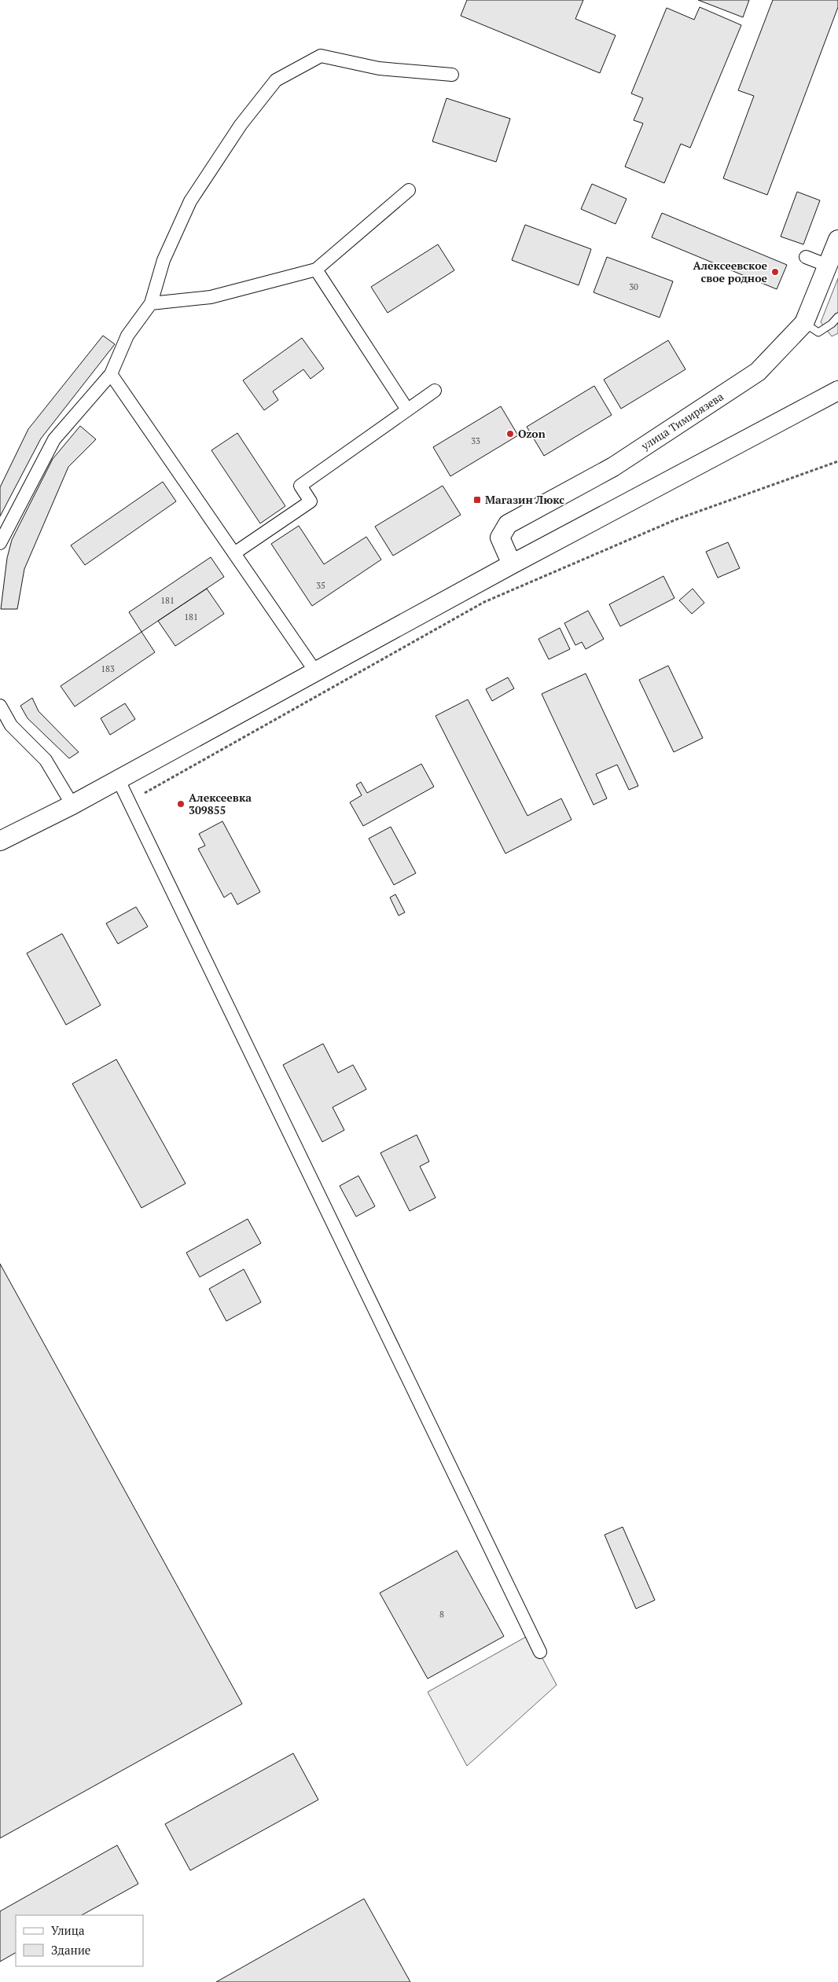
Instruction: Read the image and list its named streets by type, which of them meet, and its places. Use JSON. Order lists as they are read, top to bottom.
{
  "streets": {
    "main road": ["улица Тимирязева"]
  },
  "places": {
    "other": ["Алексеевское свое родное", "Ozon", "Алексеевка 309855"],
    "transit": ["Магазин Люкс"]
  },
  "house_numbers": [
    "30",
    "33",
    "35",
    "181",
    "181",
    "183",
    "8"
  ],
  "legend": ["Улица", "Здание"]
}
